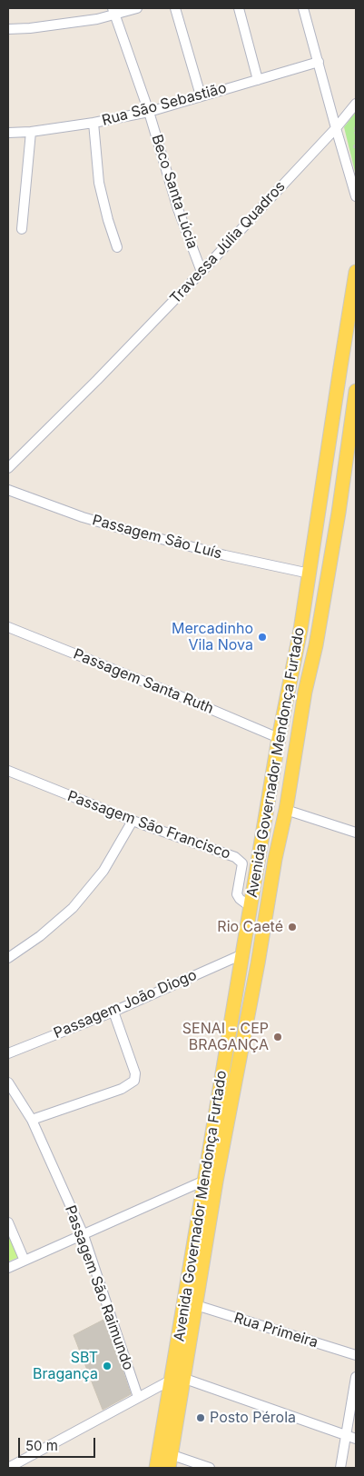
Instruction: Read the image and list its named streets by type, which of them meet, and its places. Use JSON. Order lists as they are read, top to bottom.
{
  "streets": {
    "main road": ["Avenida Governador Mendonça Furtado"],
    "street": [
      "Rua São Sebastião",
      "Beco Santa Lúcia",
      "Travessa Júlia Quadros",
      "Passagem São Luís",
      "Passagem Santa Ruth",
      "Passagem São Francisco",
      "Passagem João Diogo",
      "Passagem São Raimundo",
      "Rua Primeira"
    ]
  },
  "crossings": [
    ["Rua São Sebastião", "Beco Santa Lúcia"],
    ["Beco Santa Lúcia", "Travessa Júlia Quadros"],
    ["Passagem São Luís", "Avenida Governador Mendonça Furtado"],
    ["Passagem Santa Ruth", "Avenida Governador Mendonça Furtado"],
    ["Avenida Governador Mendonça Furtado", "Passagem São Francisco"],
    ["Avenida Governador Mendonça Furtado", "Passagem João Diogo"],
    ["Avenida Governador Mendonça Furtado", "Rua Primeira"]
  ],
  "places": [
    "Mercadinho Vila Nova",
    "Rio Caeté",
    "SENAI - CEP BRAGANÇA",
    "SBT Bragança",
    "Posto Pérola"
  ],
  "scale_bar": "50 m"
}
